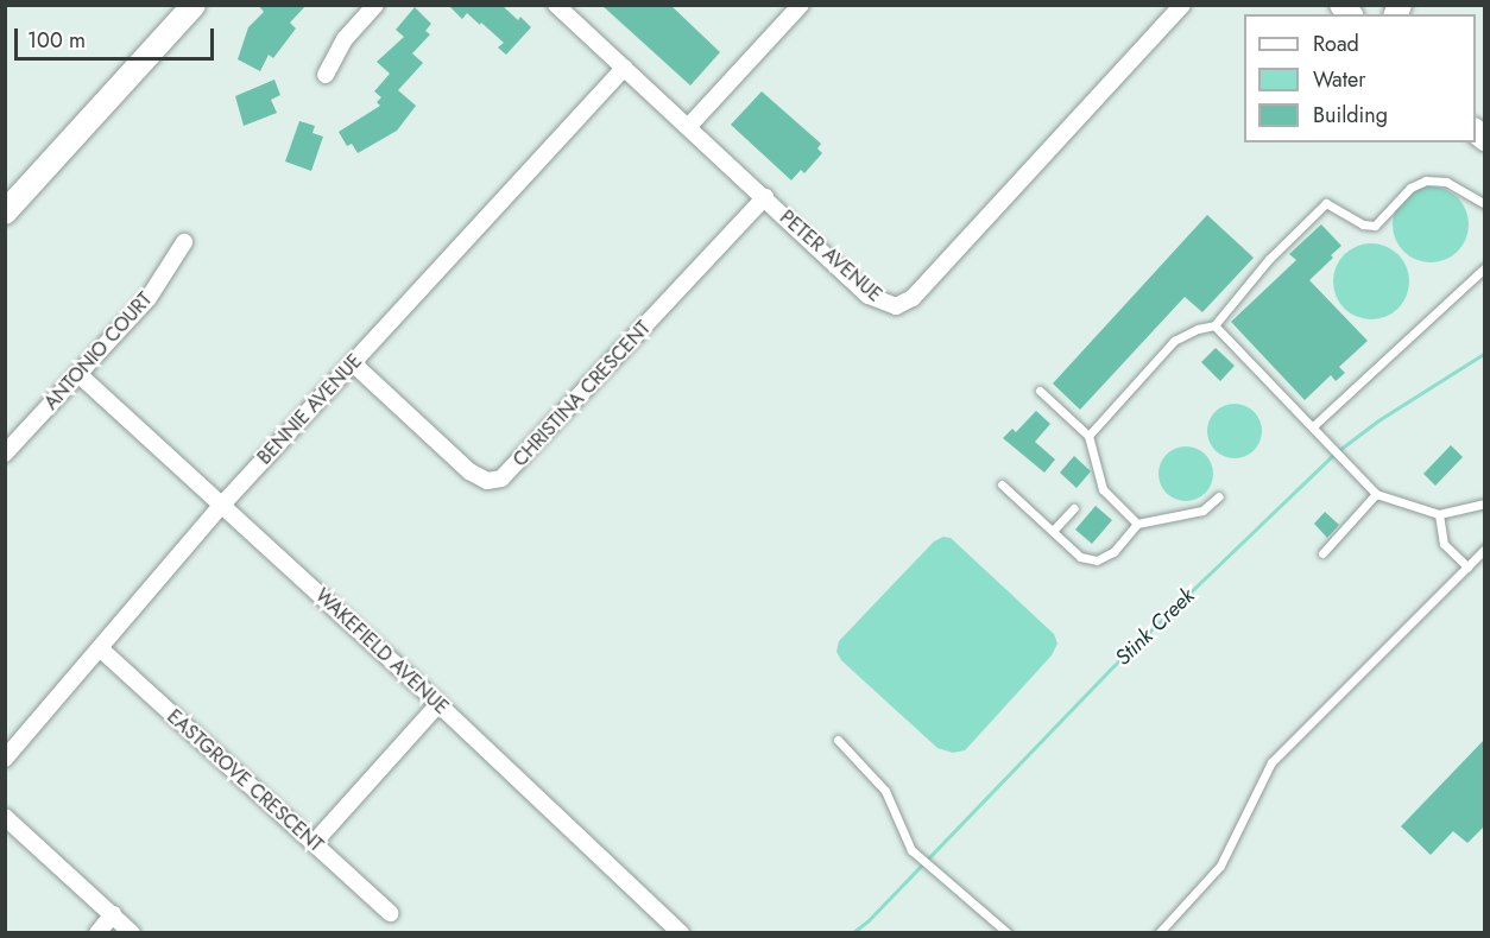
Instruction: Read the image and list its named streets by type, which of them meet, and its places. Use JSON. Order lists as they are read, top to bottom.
{
  "streets": {
    "street": [
      "PETER AVENUE",
      "ANTONIO COURT",
      "CHRISTINA CRESCENT",
      "BENNIE AVENUE",
      "WAKEFIELD AVENUE",
      "EASTGROVE CRESCENT"
    ]
  },
  "crossings": [
    ["PETER AVENUE", "CHRISTINA CRESCENT"],
    ["PETER AVENUE", "BENNIE AVENUE"],
    ["ANTONIO COURT", "WAKEFIELD AVENUE"],
    ["CHRISTINA CRESCENT", "BENNIE AVENUE"],
    ["BENNIE AVENUE", "WAKEFIELD AVENUE"],
    ["BENNIE AVENUE", "EASTGROVE CRESCENT"]
  ],
  "water": ["Stink Creek"],
  "legend": ["Road", "Water", "Building"],
  "scale_bar": "100 m"
}
